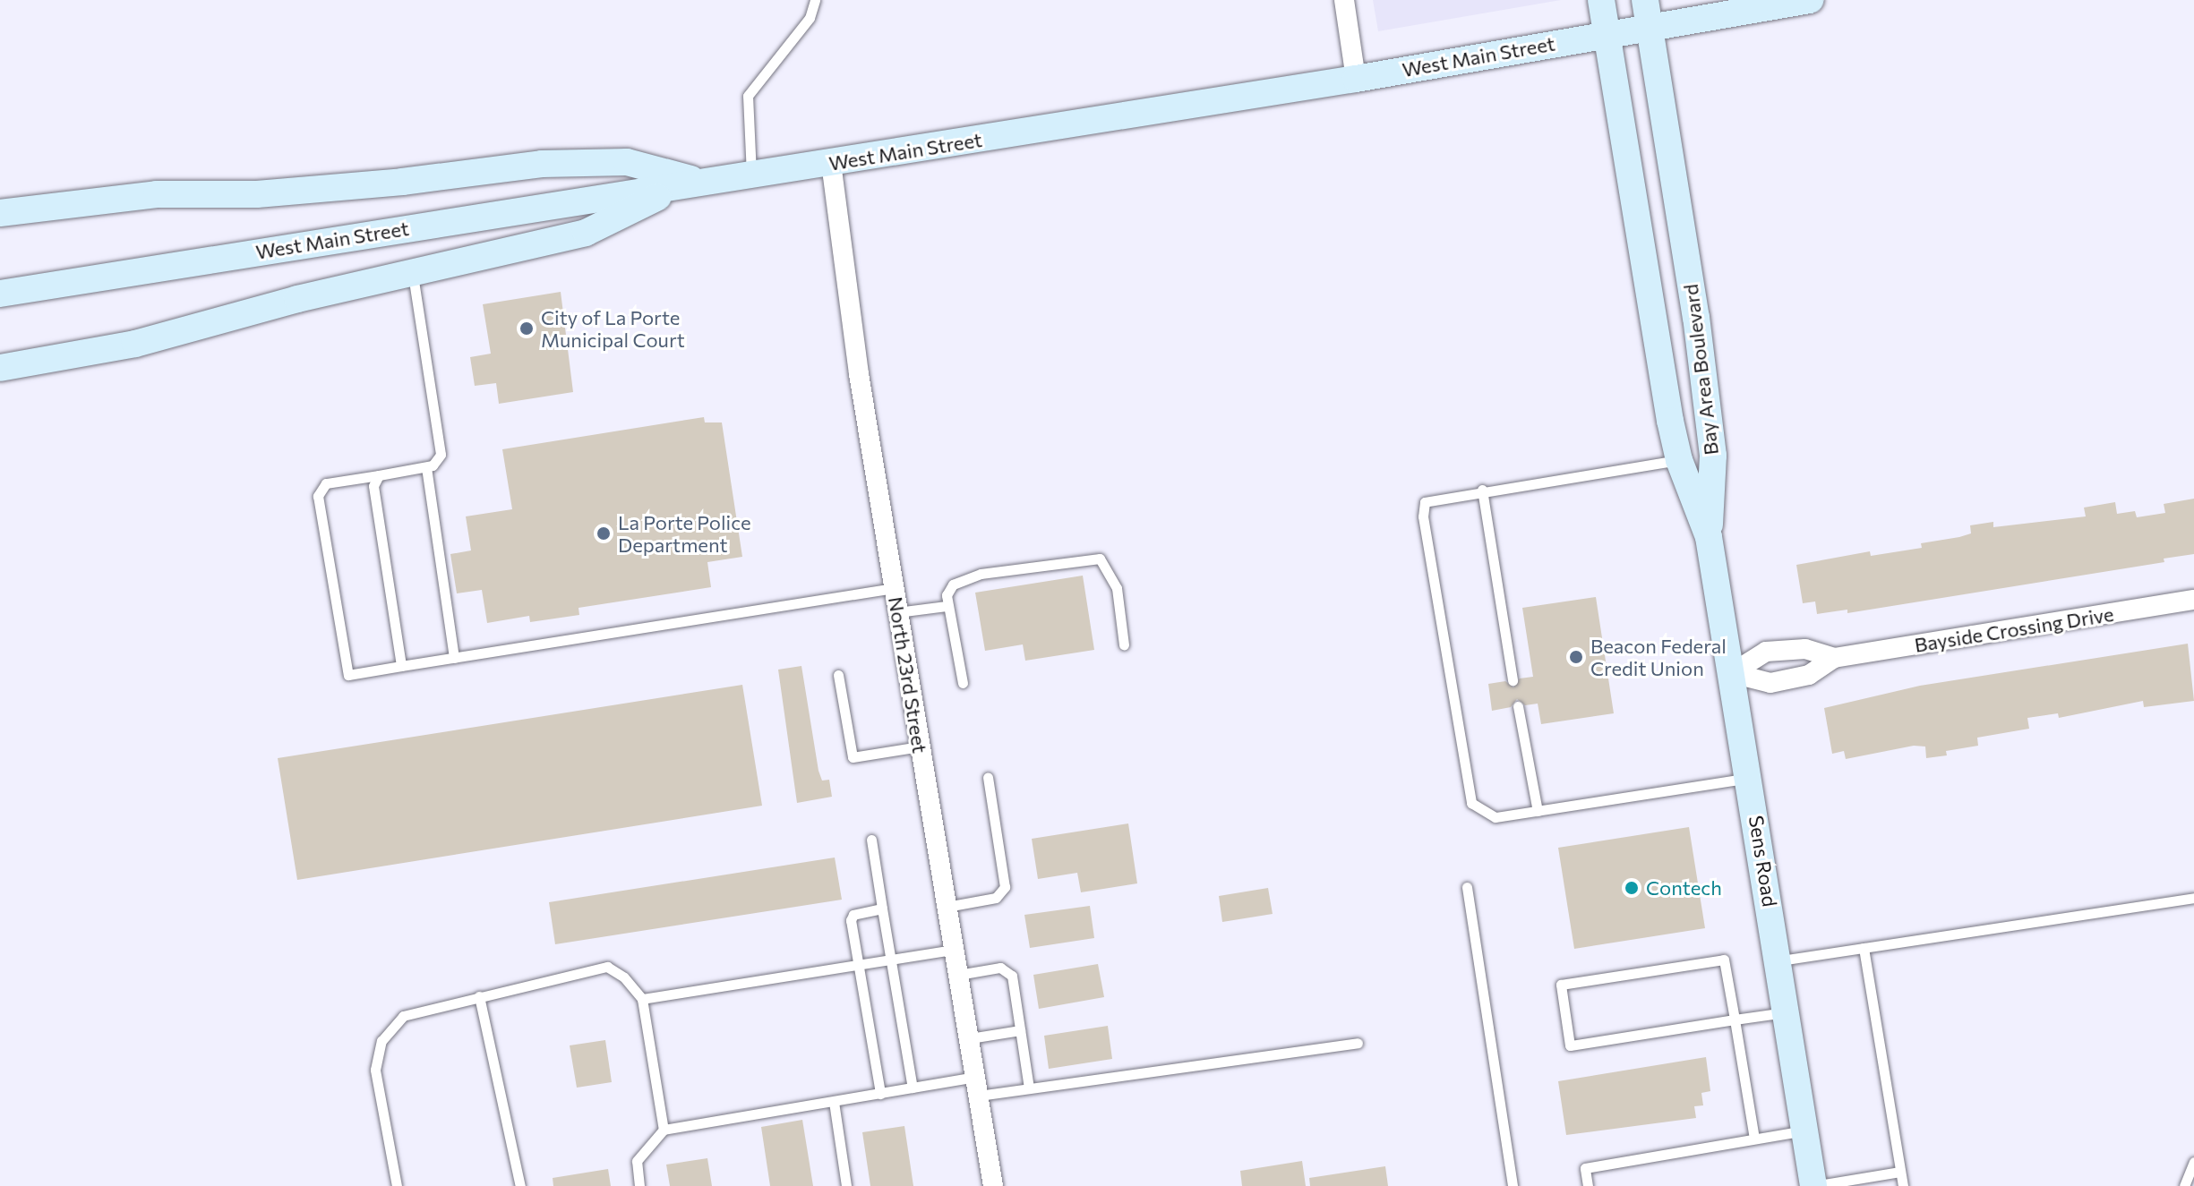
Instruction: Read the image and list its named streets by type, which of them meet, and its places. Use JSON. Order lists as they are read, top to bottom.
{
  "streets": {
    "main road": ["West Main Street", "Bay Area Boulevard", "Sens Road"],
    "street": ["Bayside Crossing Drive", "North 23rd Street"]
  },
  "crossings": [
    ["West Main Street", "Bay Area Boulevard"],
    ["West Main Street", "North 23rd Street"],
    ["Bay Area Boulevard", "Sens Road"],
    ["Bayside Crossing Drive", "Sens Road"]
  ],
  "places": [
    "City of La Porte Municipal Court",
    "La Porte Police Department",
    "Beacon Federal Credit Union",
    "Contech"
  ]
}
